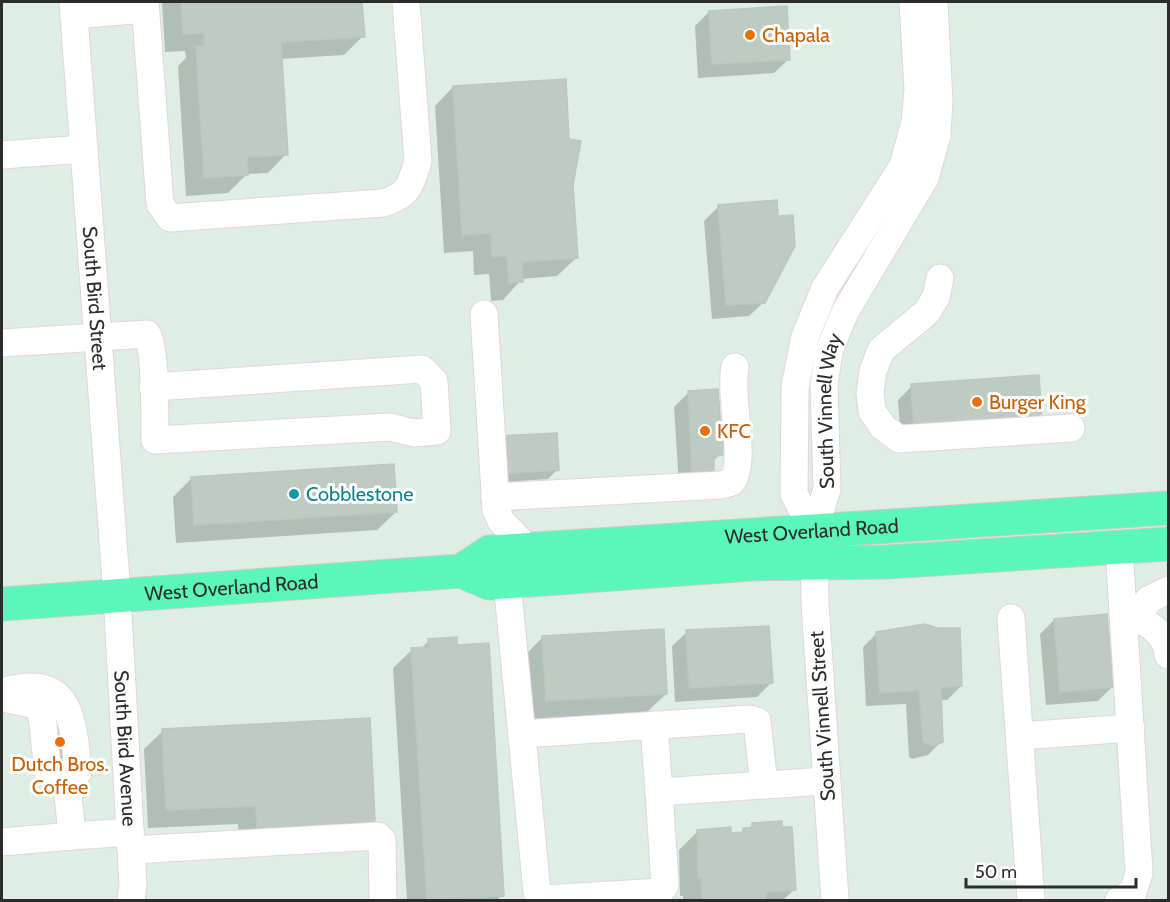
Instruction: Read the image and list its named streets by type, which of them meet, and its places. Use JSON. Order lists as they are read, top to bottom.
{
  "streets": {
    "main road": ["West Overland Road"],
    "street": [
      "South Bird Street",
      "South Vinnell Way",
      "South Vinnell Street",
      "South Bird Avenue"
    ]
  },
  "crossings": [
    ["South Bird Street", "West Overland Road"],
    ["South Bird Street", "South Bird Avenue"],
    ["South Vinnell Way", "West Overland Road"],
    ["South Vinnell Way", "South Vinnell Street"],
    ["West Overland Road", "South Vinnell Street"],
    ["West Overland Road", "South Bird Avenue"]
  ],
  "places": [
    "Chapala",
    "Burger King",
    "KFC",
    "Cobblestone",
    "Dutch Bros. Coffee"
  ],
  "scale_bar": "50 m"
}
